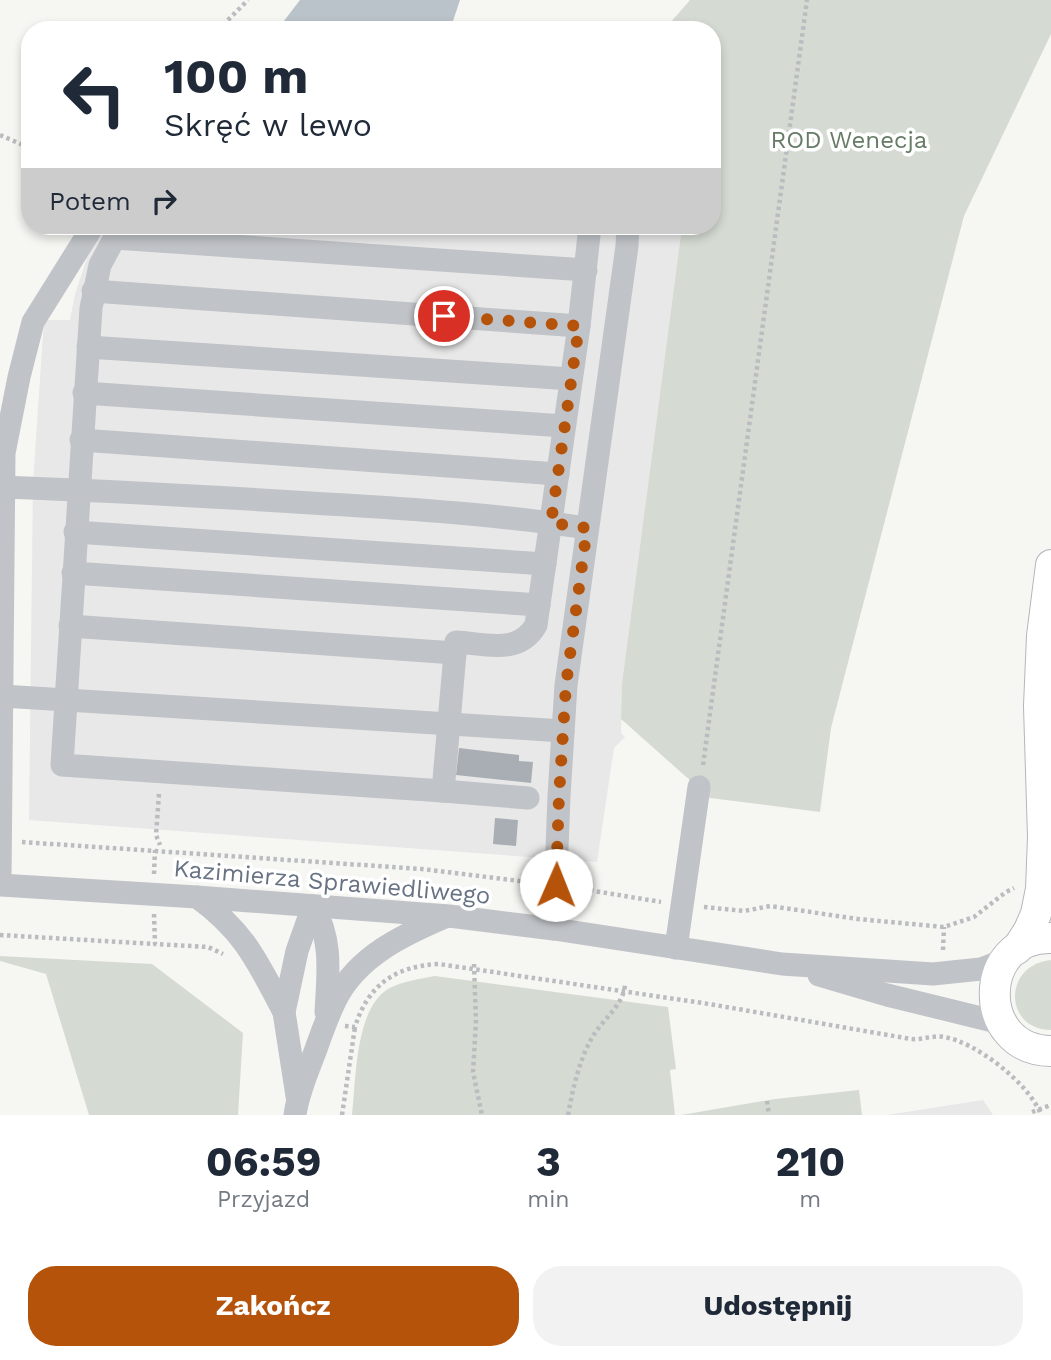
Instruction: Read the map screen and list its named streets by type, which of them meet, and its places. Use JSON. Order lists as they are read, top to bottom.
{
  "streets": {
    "street": ["Kazimierza Sprawiedliwego"]
  },
  "parks": ["ROD Wenecja"],
  "page": {
    "turn": ["100 m", "Skręć w lewo"],
    "then": "Potem",
    "eta": [
      "06:59",
      "Przyjazd",
      "3",
      "min",
      "210",
      "m"
    ],
    "buttons": ["Zakończ", "Udostępnij"]
  }
}
